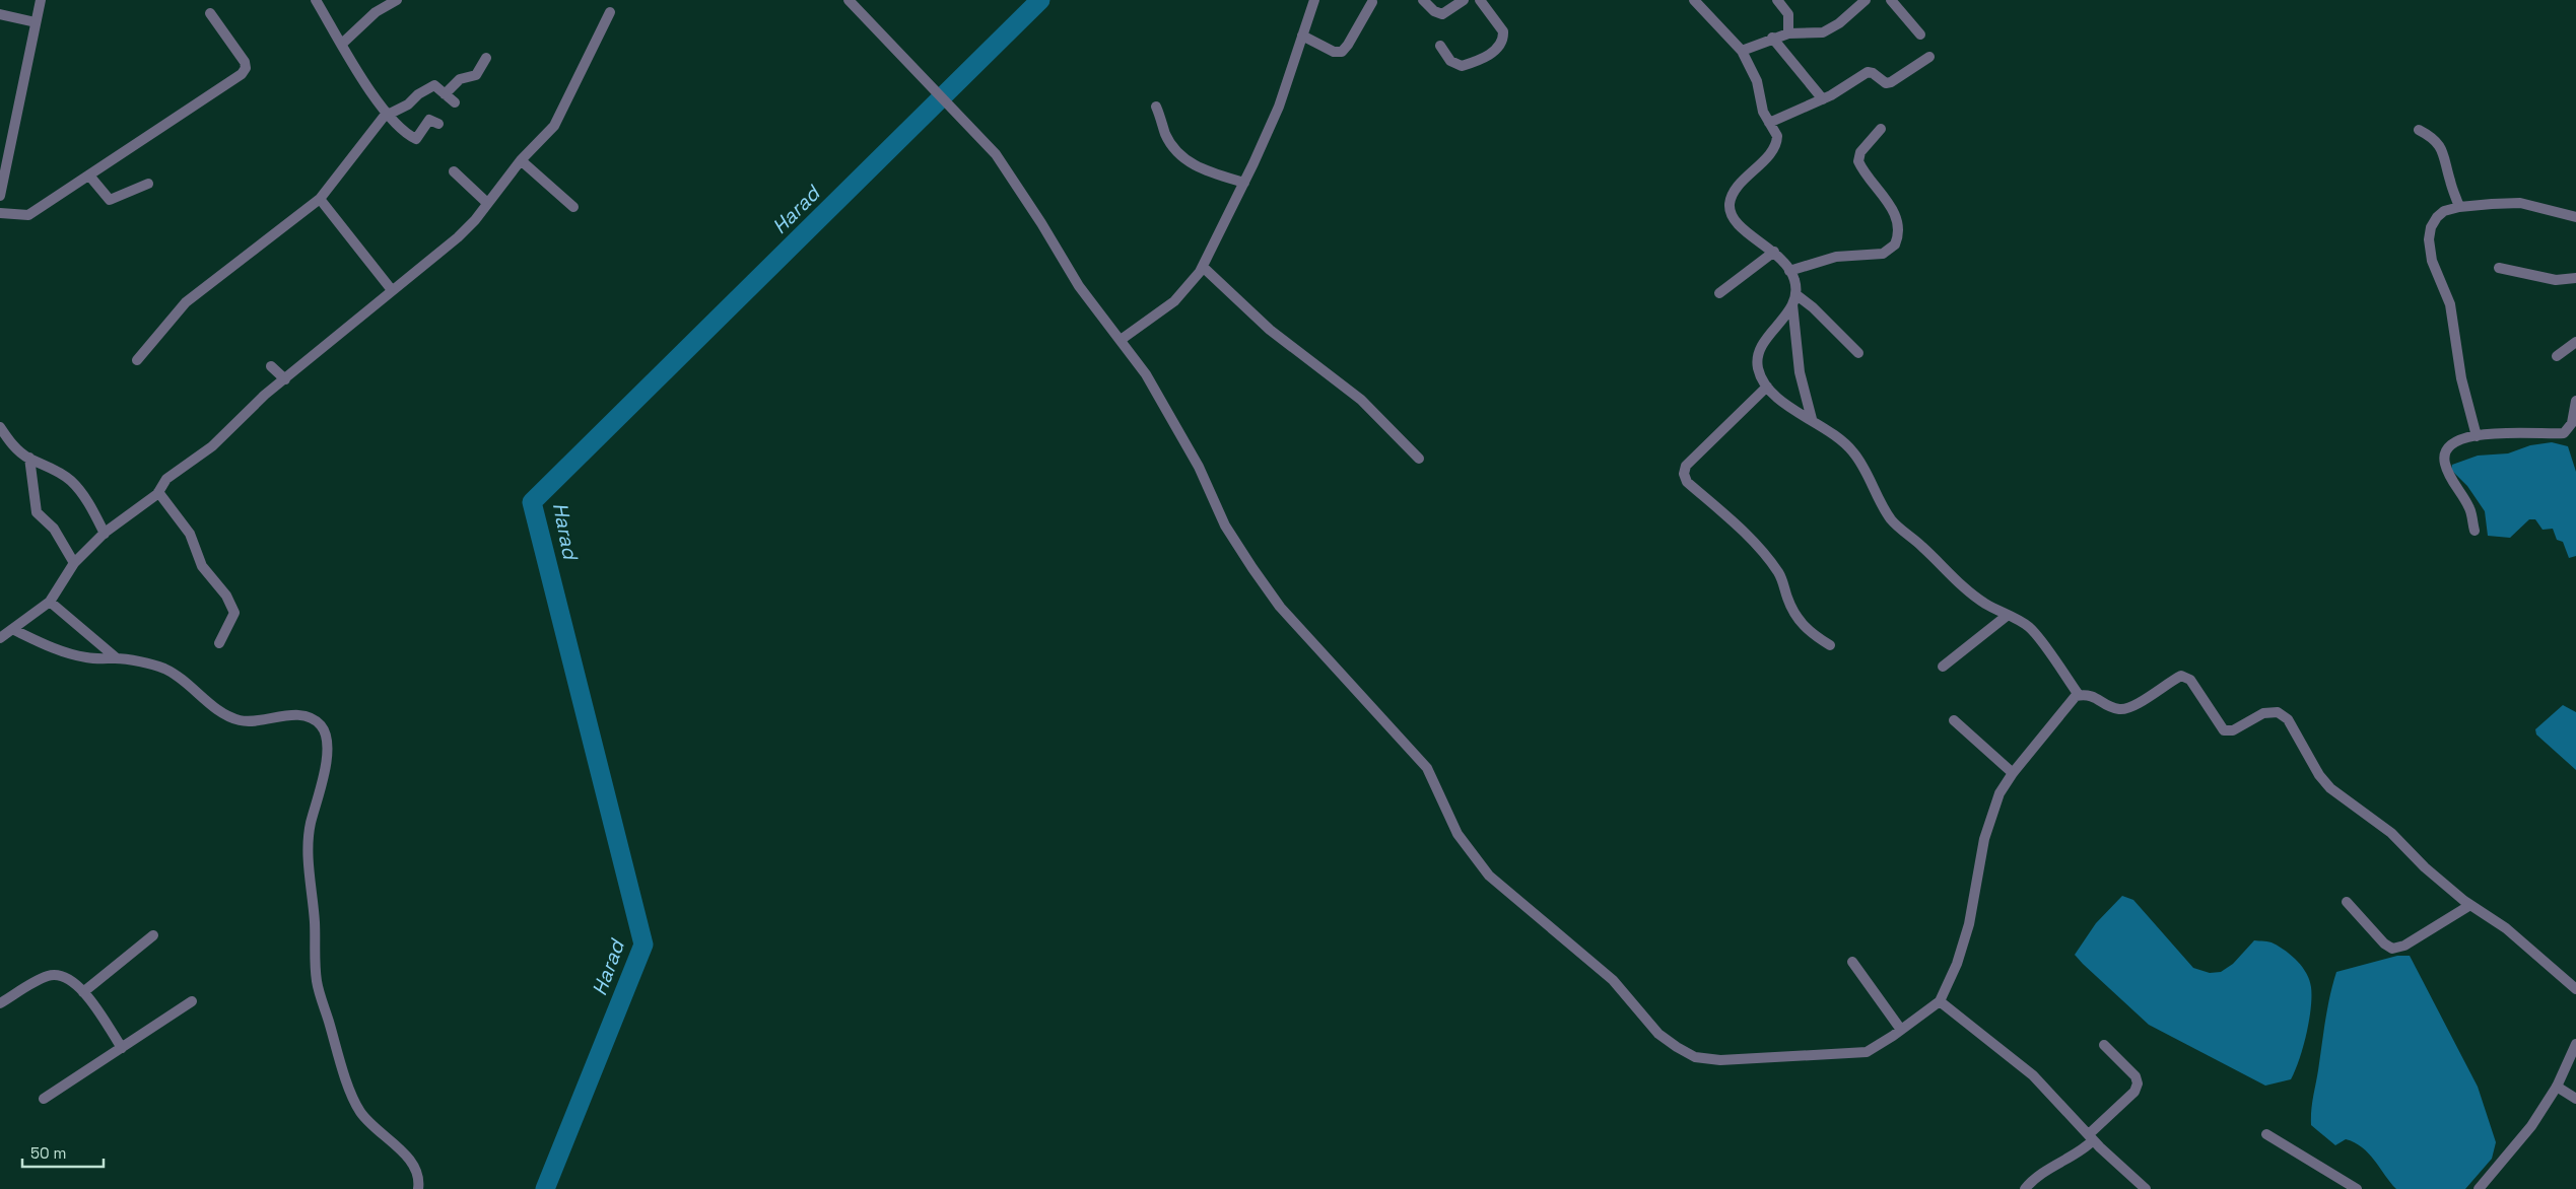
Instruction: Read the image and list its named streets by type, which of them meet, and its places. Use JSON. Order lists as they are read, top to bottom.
{
  "water": ["Harad"],
  "scale_bar": "50 m"
}
